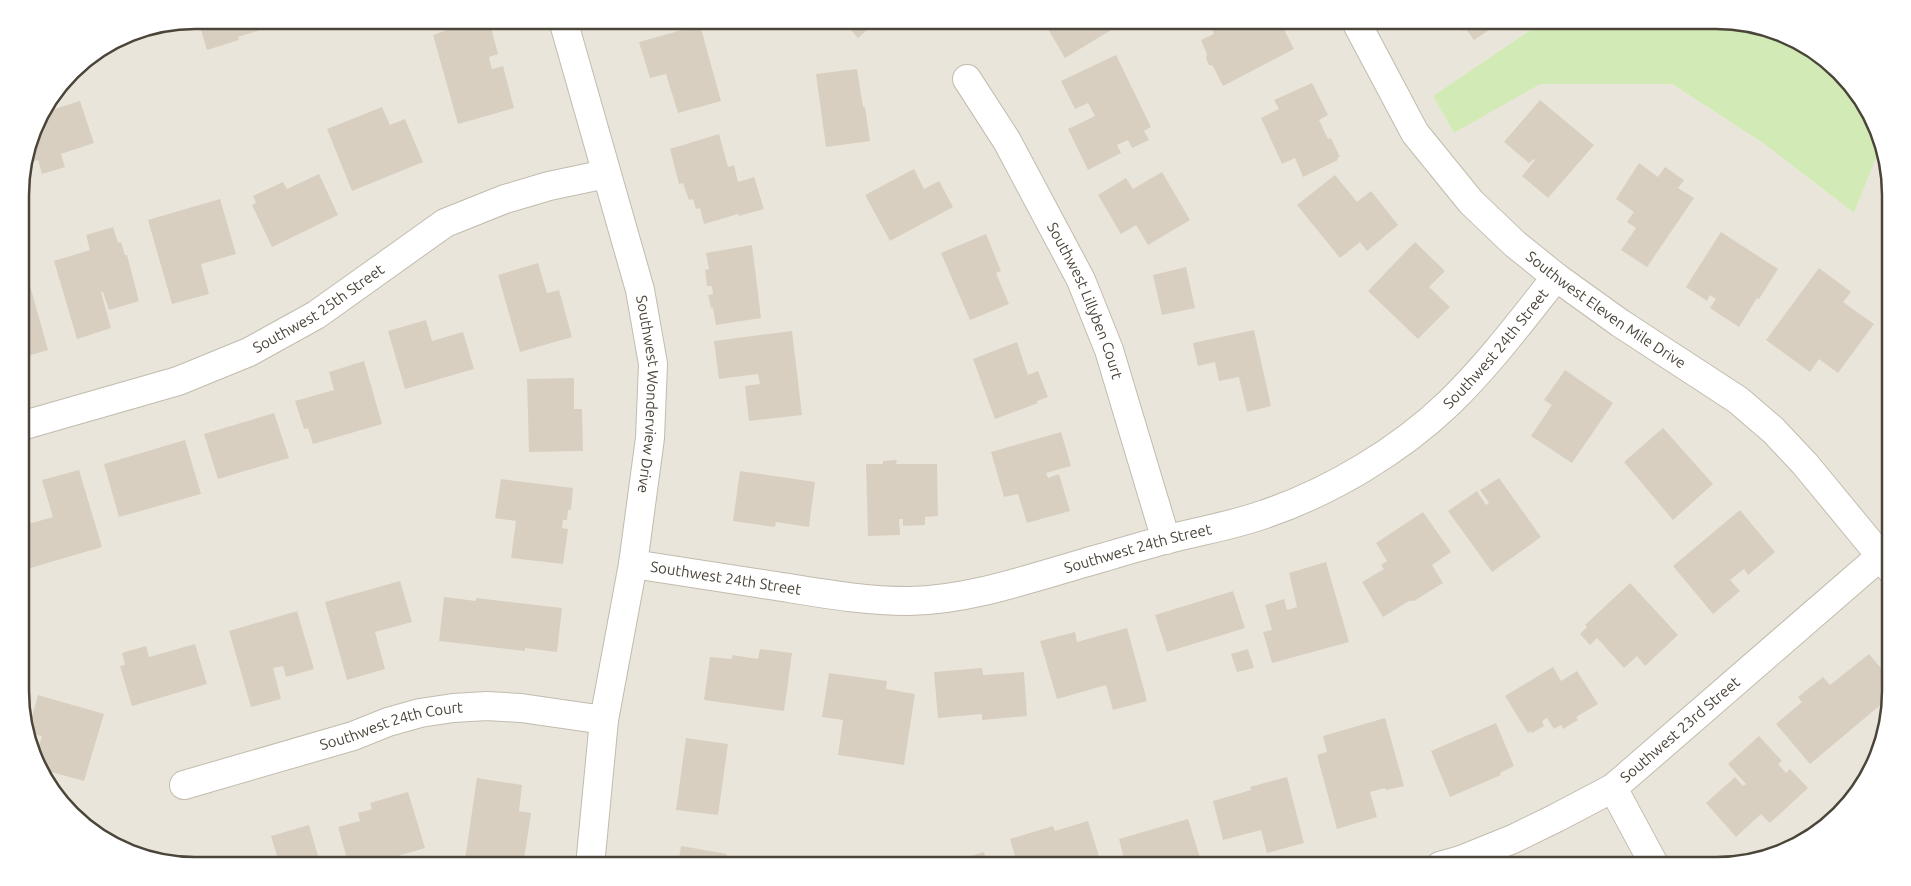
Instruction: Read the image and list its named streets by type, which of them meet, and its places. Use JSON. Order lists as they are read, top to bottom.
{
  "streets": {
    "street": [
      "Southwest Lillyben Court",
      "Southwest 25th Street",
      "Southwest Eleven Mile Drive",
      "Southwest 24th Street",
      "Southwest Wonderview Drive",
      "Southwest 24th Court",
      "Southwest 23rd Street"
    ]
  },
  "crossings": [
    ["Southwest Lillyben Court", "Southwest 24th Street"],
    ["Southwest 25th Street", "Southwest Wonderview Drive"],
    ["Southwest Eleven Mile Drive", "Southwest 24th Street"],
    ["Southwest 24th Street", "Southwest Wonderview Drive"],
    ["Southwest Wonderview Drive", "Southwest 24th Court"]
  ]
}
